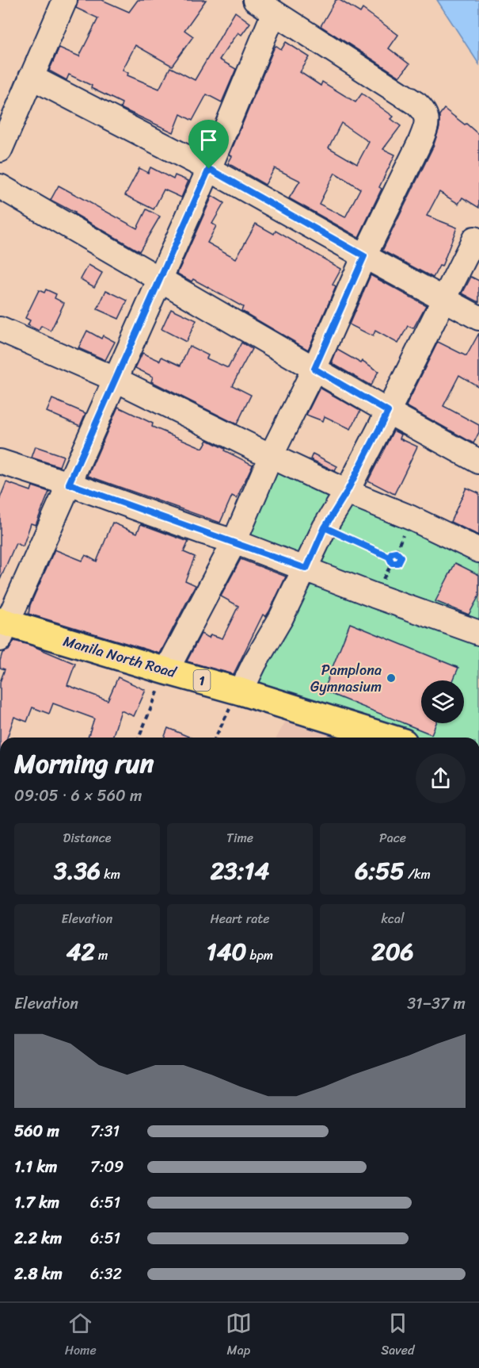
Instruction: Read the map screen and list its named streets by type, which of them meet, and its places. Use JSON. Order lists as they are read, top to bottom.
{
  "streets": {
    "highway": ["Manila North Road", "1"]
  },
  "places": ["Pamplona Gymnasium"],
  "page": {
    "heading": ["Morning run", "09:05 · 6 × 560 m"],
    "stats": [
      ["Distance", "3.36 km"],
      ["Time", "23:14"],
      ["Pace", "6:55 /km"],
      ["Elevation", "42 m"],
      ["Heart rate", "140 bpm"],
      ["kcal", "206"]
    ],
    "chart": ["Elevation", "31–37 m"],
    "list": [
      {
        "name": "560 m",
        "note": "7:31"
      },
      {
        "name": "1.1 km",
        "note": "7:09"
      },
      {
        "name": "1.7 km",
        "note": "6:51"
      },
      {
        "name": "2.2 km",
        "note": "6:51"
      },
      {
        "name": "2.8 km",
        "note": "6:32"
      }
    ],
    "tabs": ["Home", "Map", "Saved"]
  }
}
